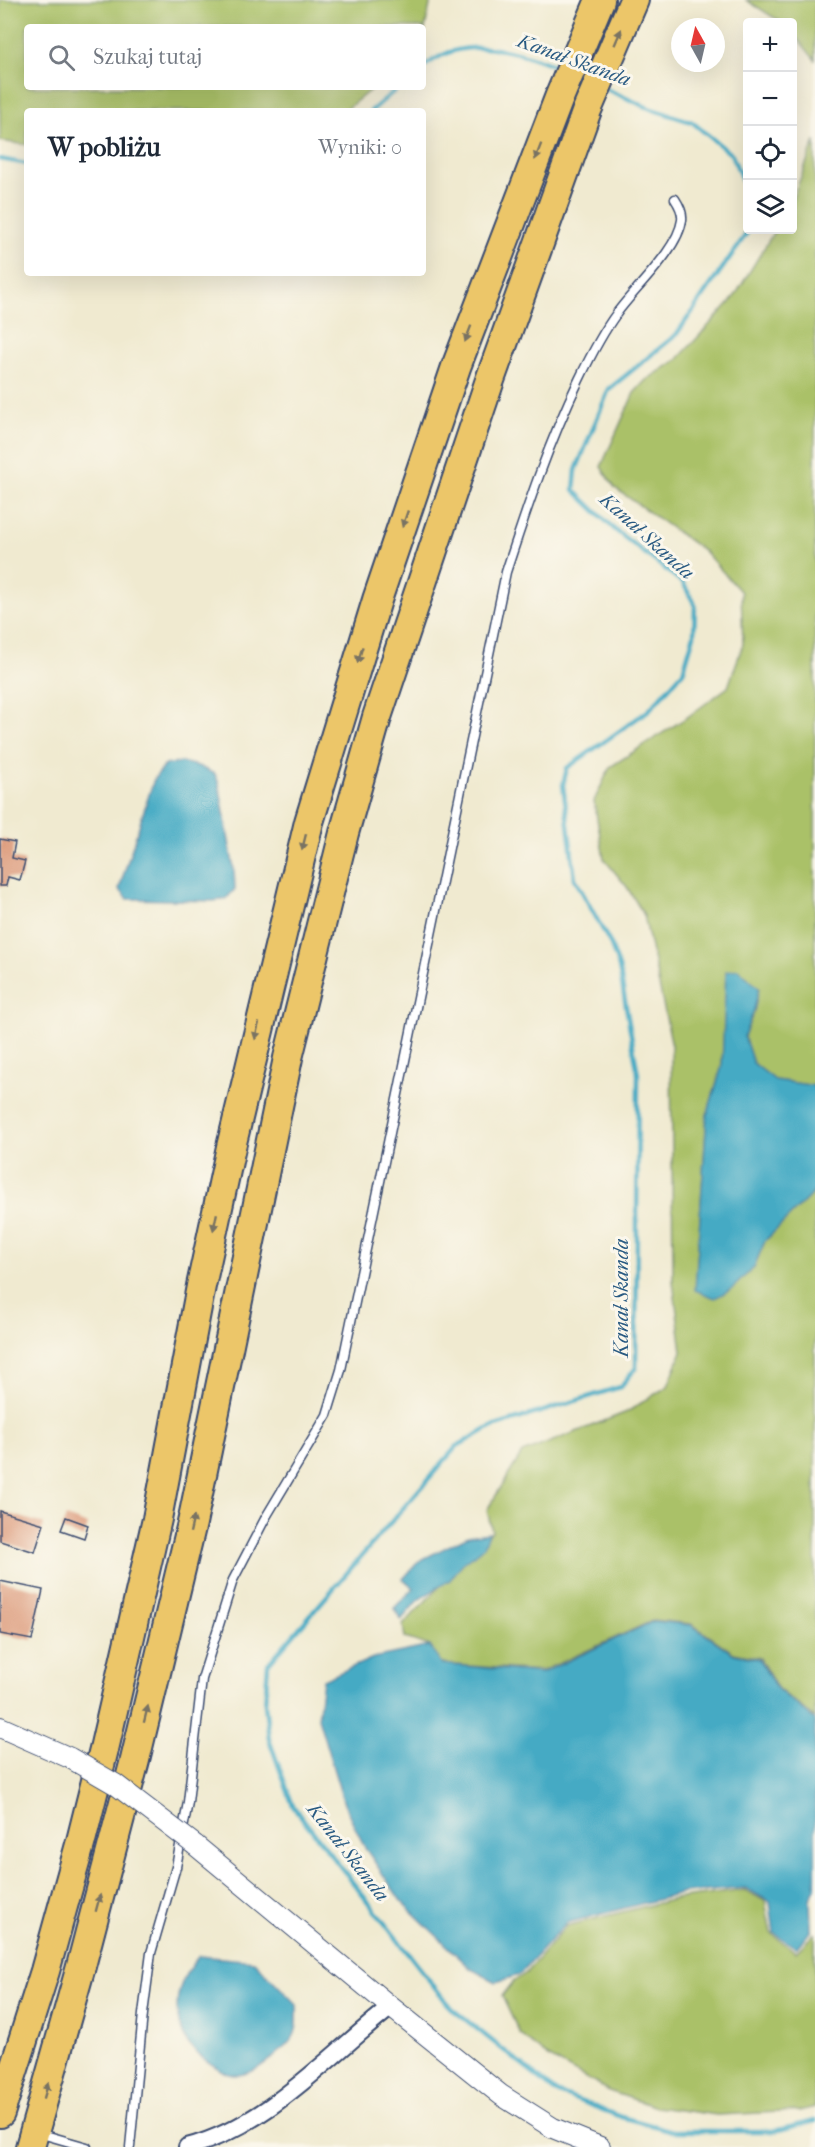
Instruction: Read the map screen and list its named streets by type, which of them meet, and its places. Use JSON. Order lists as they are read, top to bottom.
{
  "water": ["Kanał Skanda"],
  "north": "top",
  "page": {
    "map_buttons": ["+", "−"],
    "search": "Szukaj tutaj",
    "heading": ["W pobliżu", "Wyniki: 0"]
  }
}
